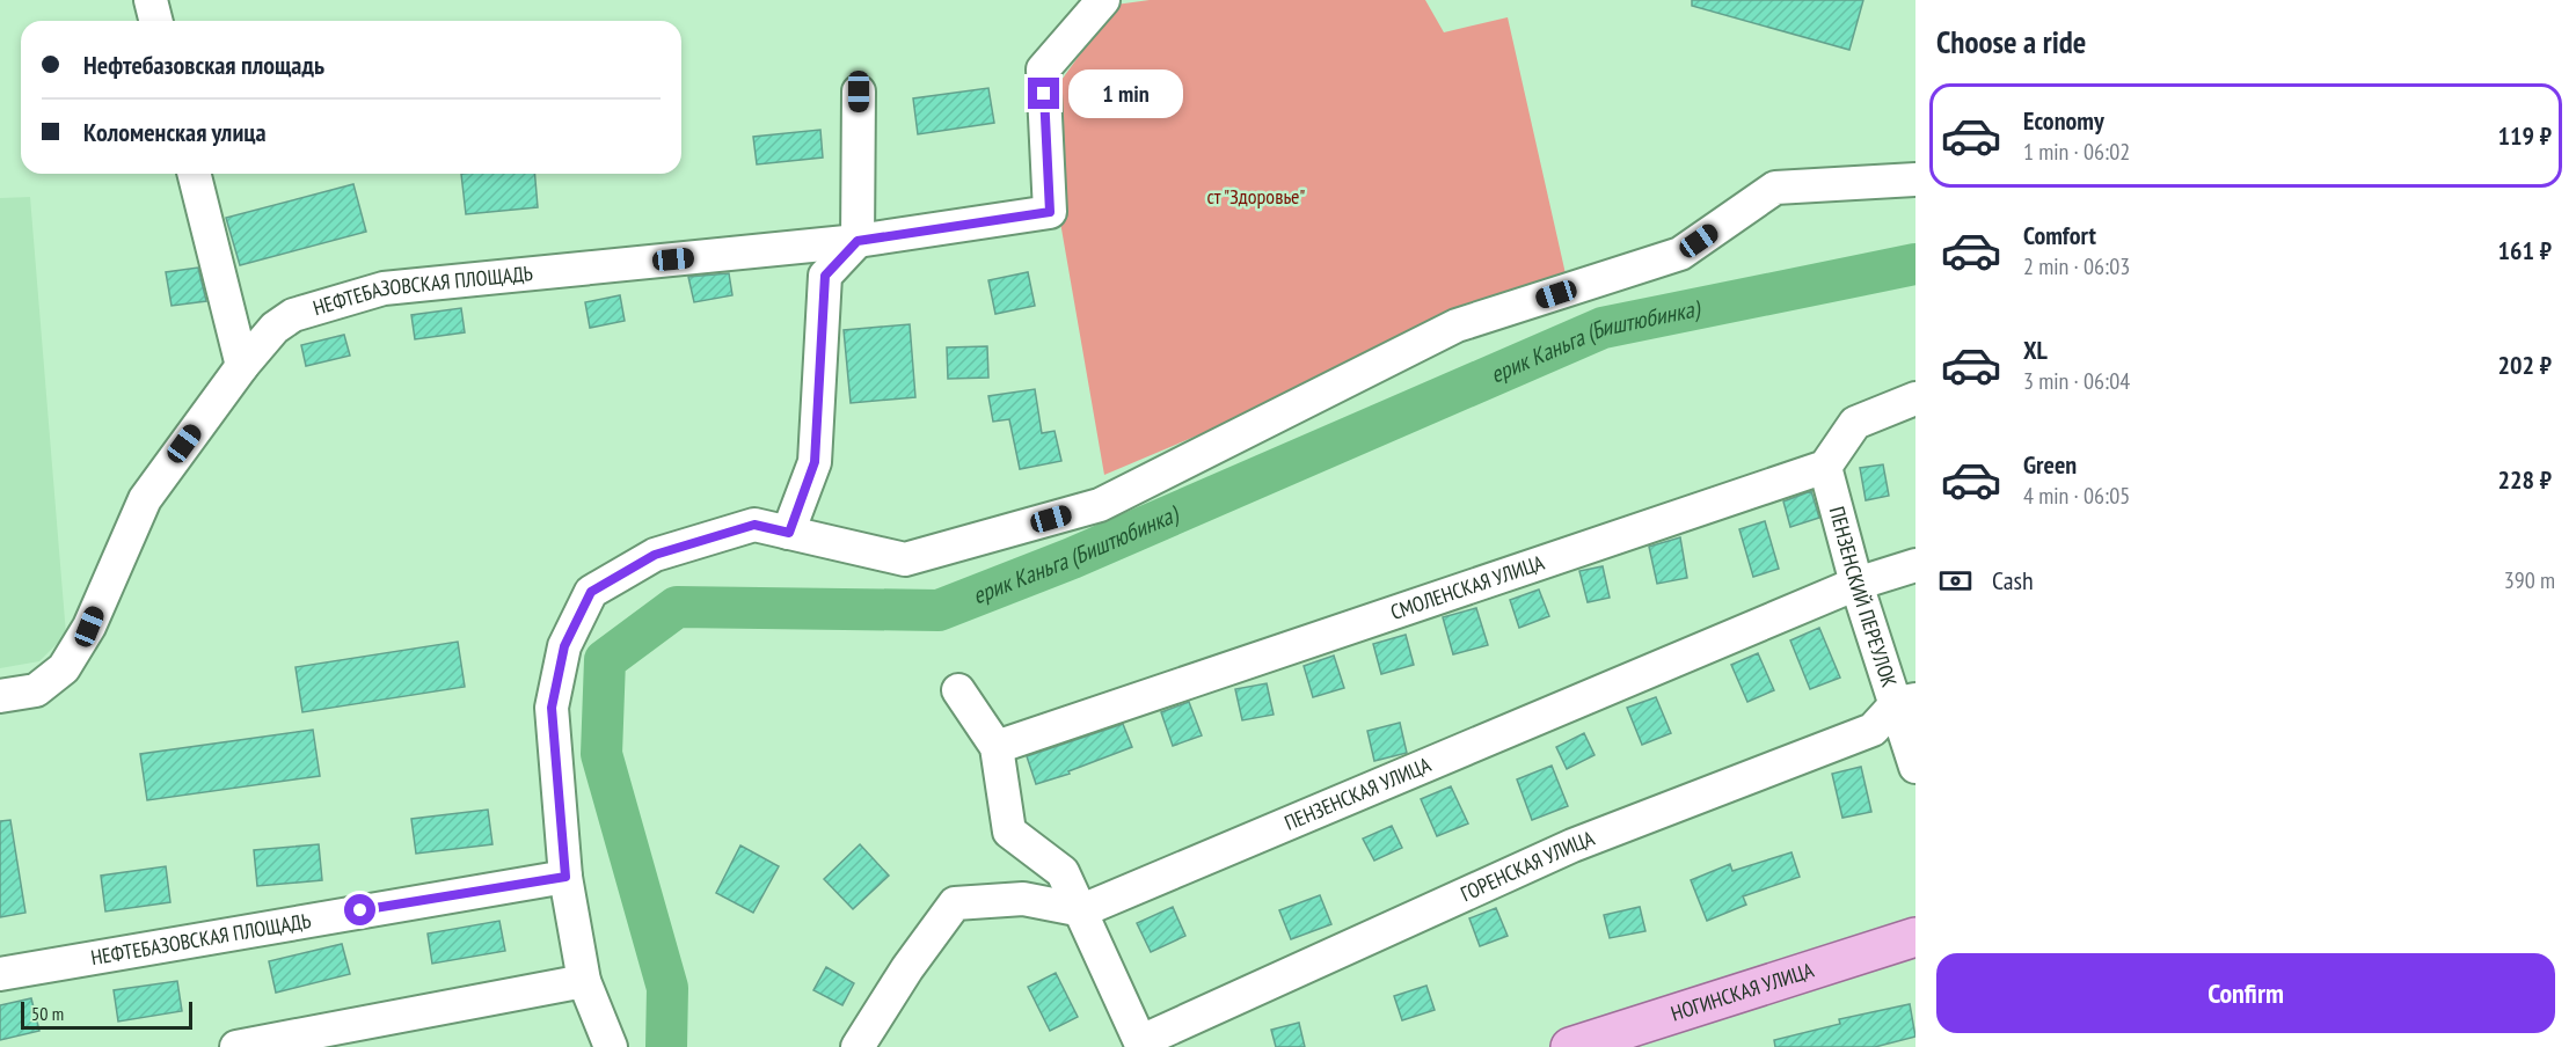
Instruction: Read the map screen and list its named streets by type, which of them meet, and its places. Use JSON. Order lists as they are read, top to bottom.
{
  "streets": {
    "main road": ["НОГИНСКАЯ УЛИЦА"],
    "street": [
      "НЕФТЕБАЗОВСКАЯ ПЛОЩАДЬ",
      "СМОЛЕНСКАЯ УЛИЦА",
      "ПЕНЗЕНСКИЙ ПЕРЕУЛОК",
      "ПЕНЗЕНСКАЯ УЛИЦА",
      "ГОРЕНСКАЯ УЛИЦА"
    ]
  },
  "crossings": [
    ["СМОЛЕНСКАЯ УЛИЦА", "ПЕНЗЕНСКИЙ ПЕРЕУЛОК"],
    ["ПЕНЗЕНСКИЙ ПЕРЕУЛОК", "ПЕНЗЕНСКАЯ УЛИЦА"],
    ["ПЕНЗЕНСКИЙ ПЕРЕУЛОК", "ГОРЕНСКАЯ УЛИЦА"]
  ],
  "water": ["ерик Каньга (Биштюбинка)"],
  "parks": ["ст \"Здоровье\""],
  "scale_bar": "50 m",
  "page": {
    "heading": "Choose a ride",
    "banner": ["Нефтебазовская площадь", "Коломенская улица"],
    "bubble": "1 min",
    "list": [
      {
        "name": "Economy",
        "note": "1 min · 06:02",
        "value": "119 ₽"
      },
      {
        "name": "Comfort",
        "note": "2 min · 06:03",
        "value": "161 ₽"
      },
      {
        "name": "XL",
        "note": "3 min · 06:04",
        "value": "202 ₽"
      },
      {
        "name": "Green",
        "note": "4 min · 06:05",
        "value": "228 ₽"
      }
    ],
    "pay": ["Cash", "390 m"],
    "buttons": "Confirm",
    "scale": "50 m"
  }
}
